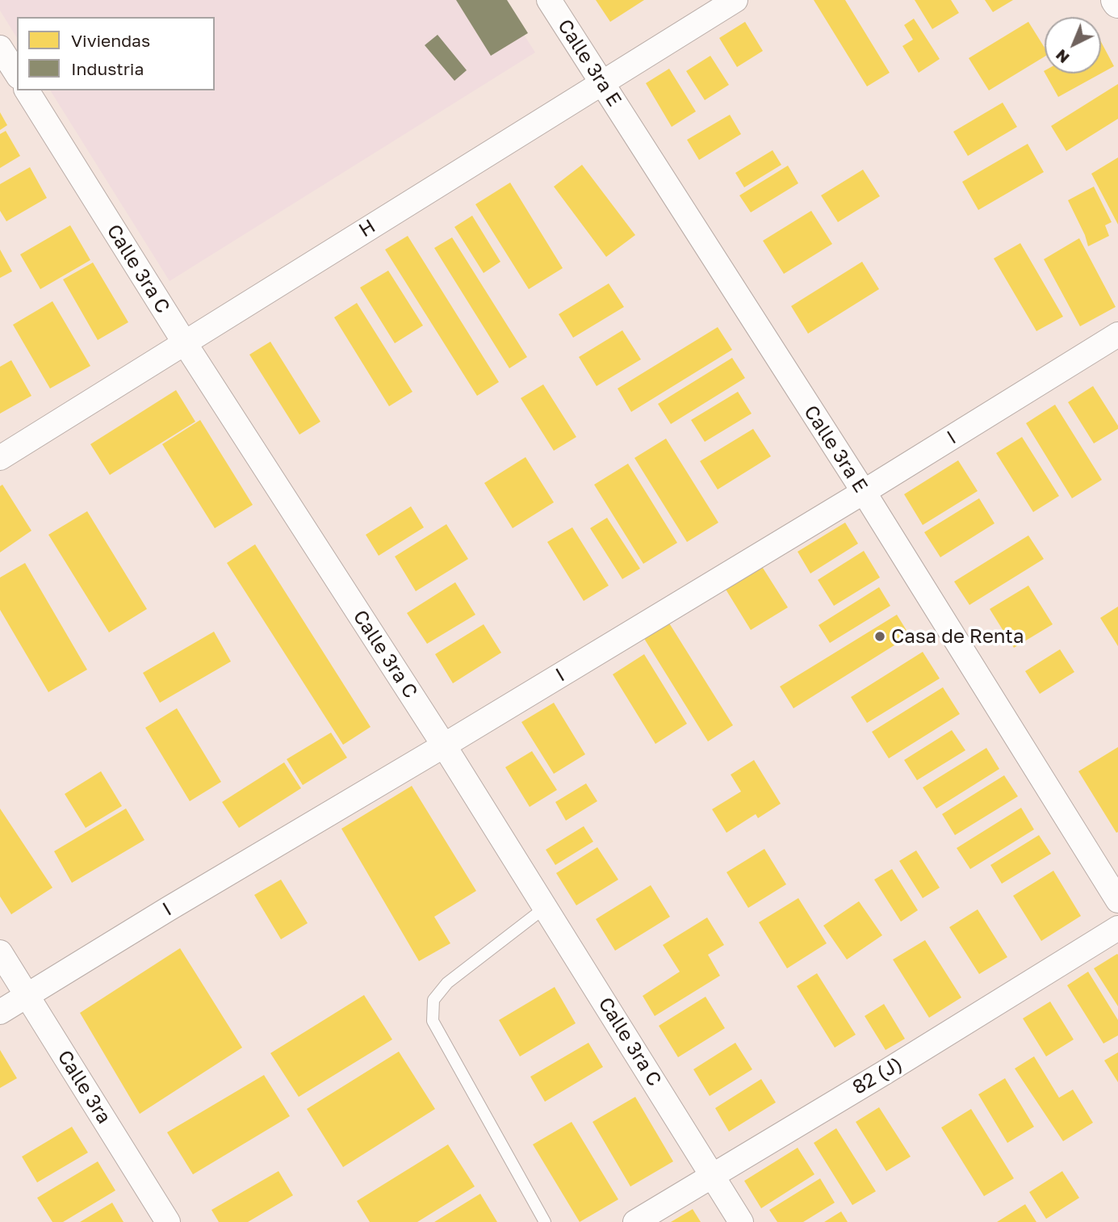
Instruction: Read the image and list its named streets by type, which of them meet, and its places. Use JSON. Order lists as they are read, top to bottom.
{
  "streets": {
    "street": [
      "Calle 3ra E",
      "H",
      "Calle 3ra C",
      "I",
      "82 (J)",
      "Calle 3ra"
    ]
  },
  "crossings": [
    ["Calle 3ra E", "H"],
    ["Calle 3ra E", "I"],
    ["H", "Calle 3ra C"],
    ["Calle 3ra C", "I"],
    ["Calle 3ra C", "82 (J)"],
    ["I", "Calle 3ra"]
  ],
  "places": ["Casa de Renta"],
  "legend": ["Viviendas", "Industria"],
  "north": "bottom left"
}
